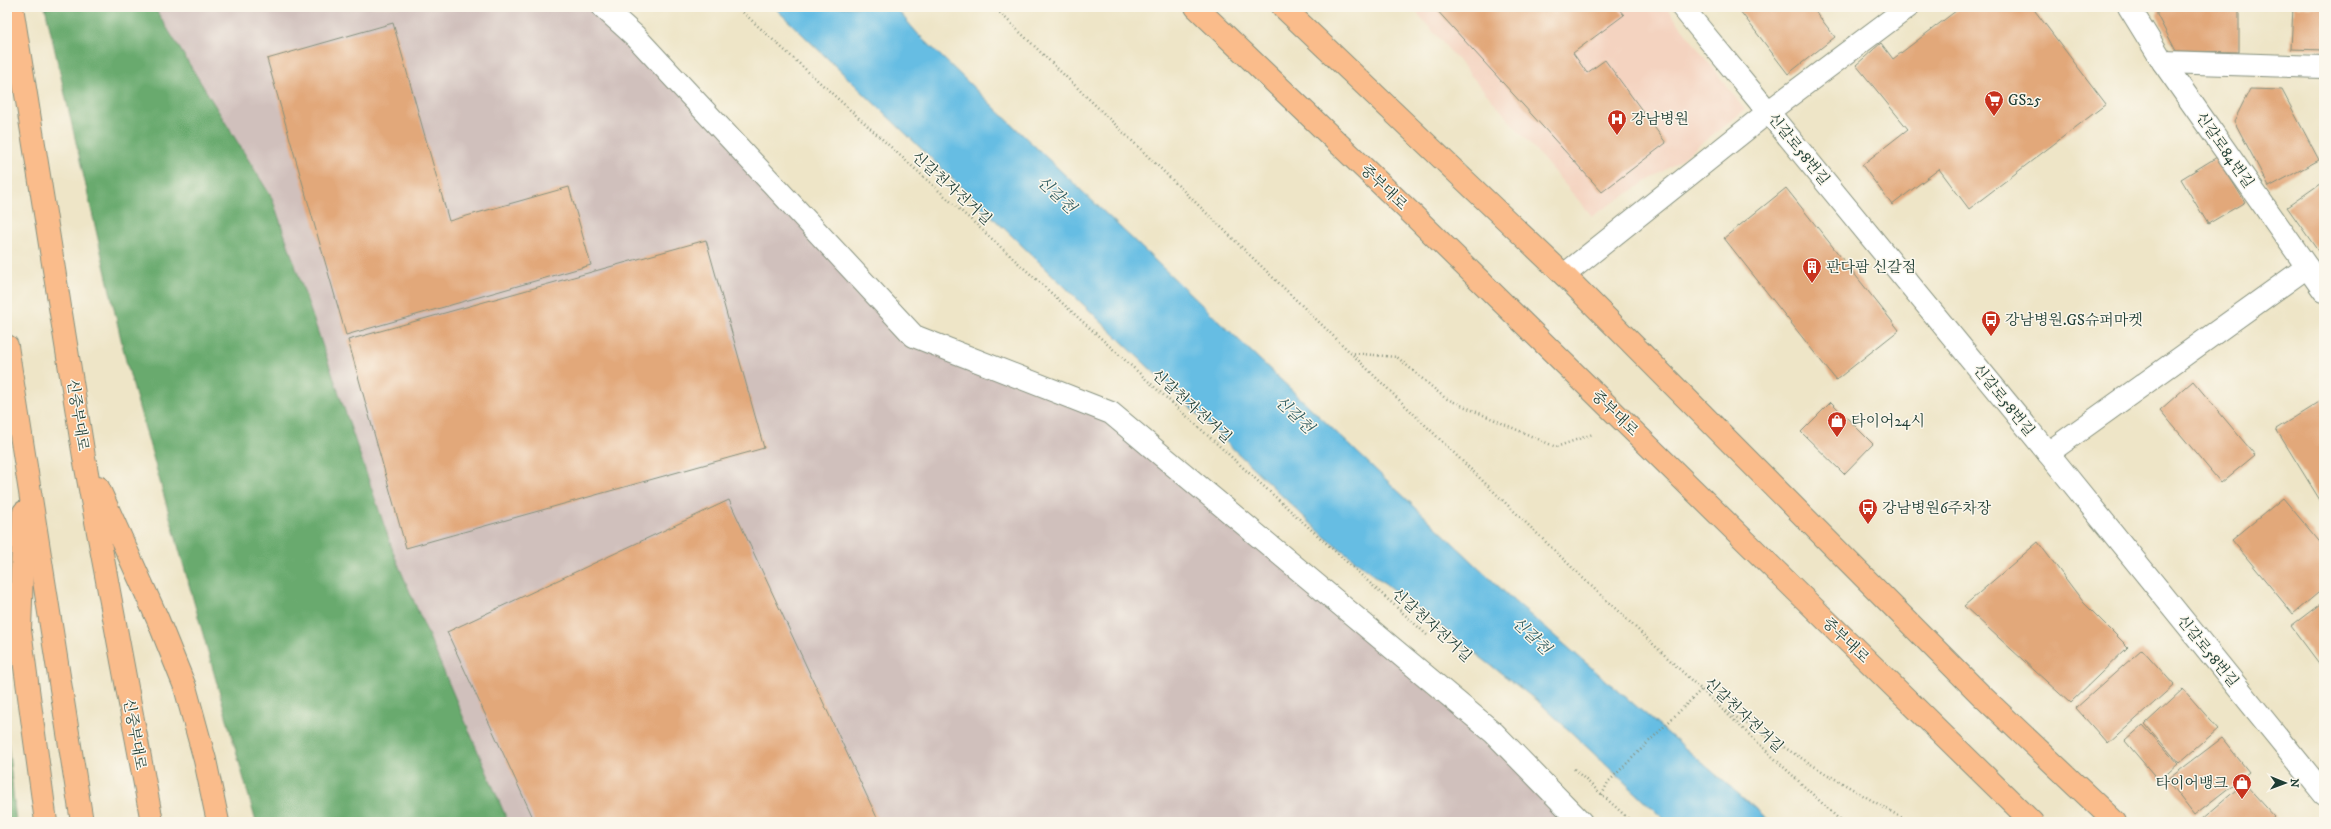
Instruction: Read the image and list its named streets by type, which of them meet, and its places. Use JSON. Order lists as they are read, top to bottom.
{
  "streets": {
    "main road": ["중부대로", "신중부대로"],
    "street": ["신갈로58번길", "신갈로84번길"],
    "path": ["신갈천자전거길"]
  },
  "water": ["신갈천"],
  "places": {
    "supermarket": ["GS25"],
    "hospital": ["강남병원"],
    "building": ["판다팜 신갈점"],
    "bus stop": ["강남병원.GS슈퍼마켓", "강남병원6주차장"],
    "shop": ["타이어24시", "타이어뱅크"]
  },
  "north": "right"
}
